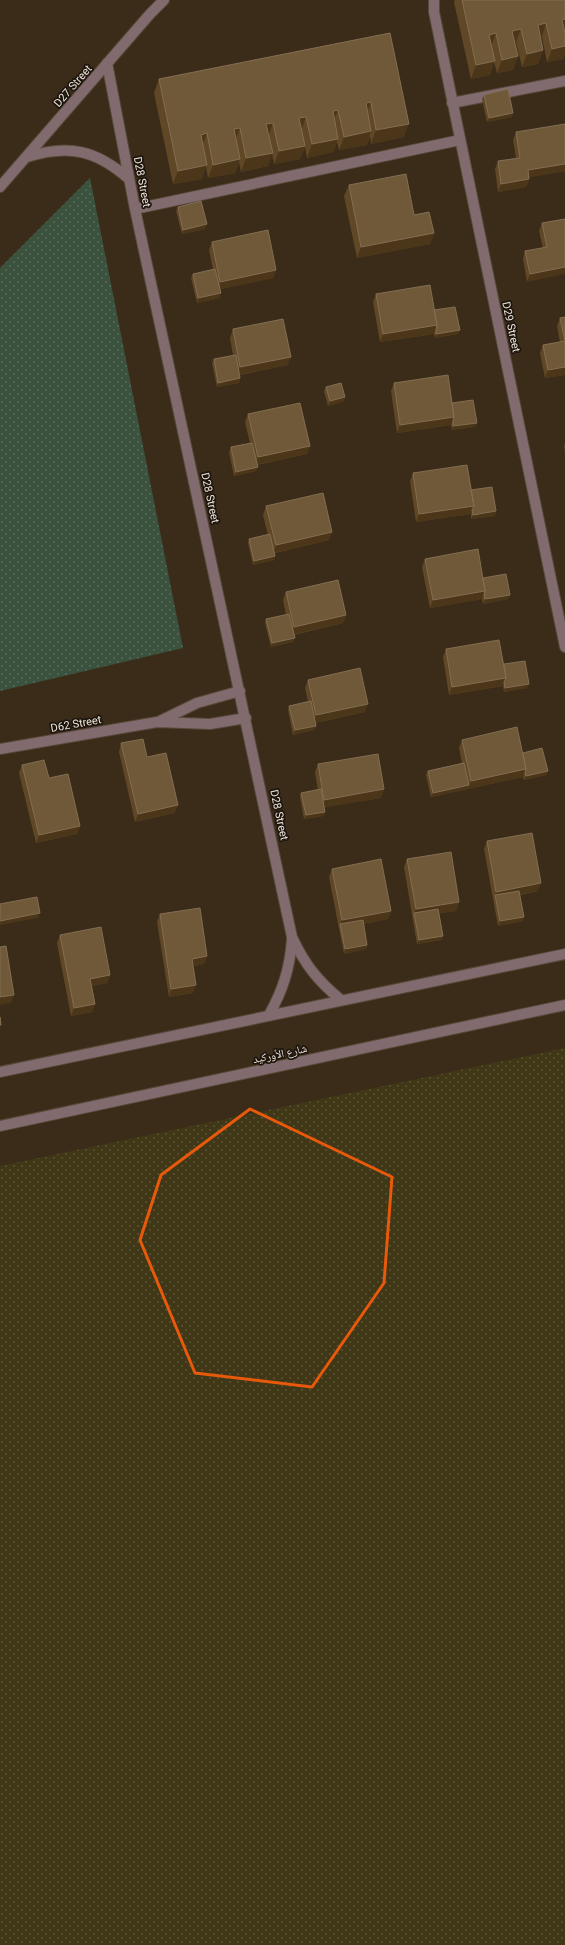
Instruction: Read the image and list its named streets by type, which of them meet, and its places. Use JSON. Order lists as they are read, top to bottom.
{
  "streets": {
    "street": [
      "D27 Street",
      "D28 Street",
      "D29 Street",
      "D62 Street",
      "شارع الأوركيد"
    ]
  },
  "crossings": [
    ["D27 Street", "D28 Street"],
    ["D28 Street", "D62 Street"]
  ]
}
